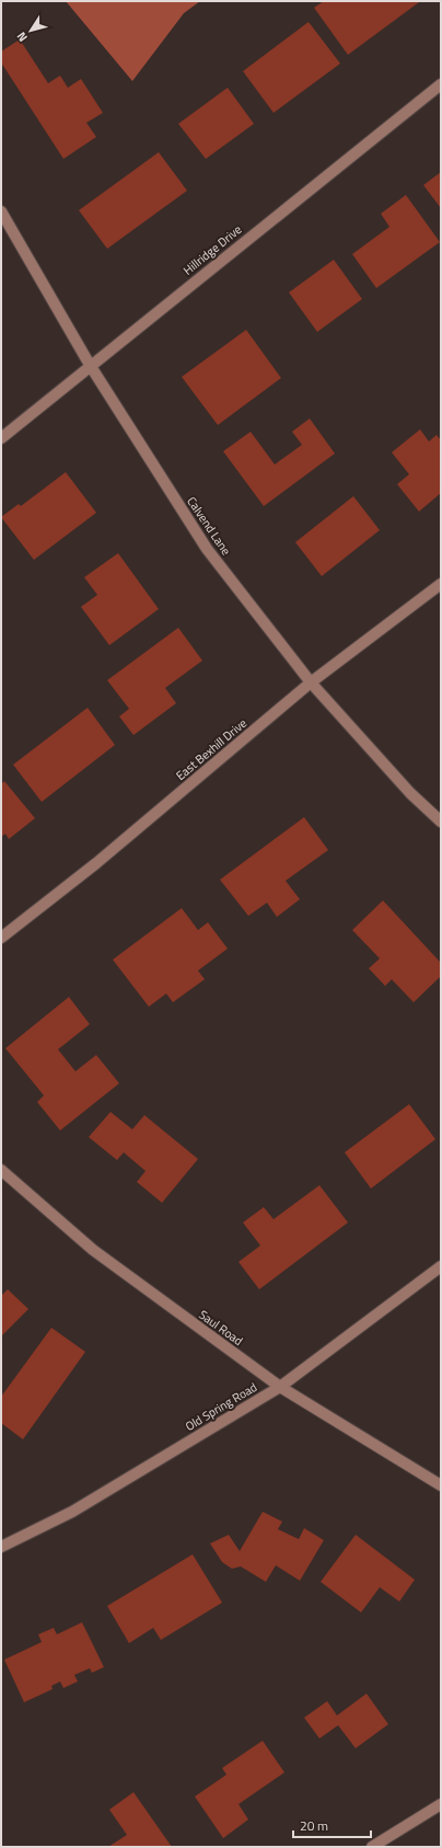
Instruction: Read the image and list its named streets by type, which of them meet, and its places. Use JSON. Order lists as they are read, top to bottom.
{
  "streets": {
    "street": [
      "Hillridge Drive",
      "Calvend Lane",
      "East Bexhill Drive",
      "Saul Road",
      "Old Spring Road"
    ]
  },
  "crossings": [
    ["Hillridge Drive", "Calvend Lane"],
    ["Calvend Lane", "East Bexhill Drive"],
    ["Saul Road", "Old Spring Road"]
  ],
  "scale_bar": "20 m",
  "north": "bottom left"
}
